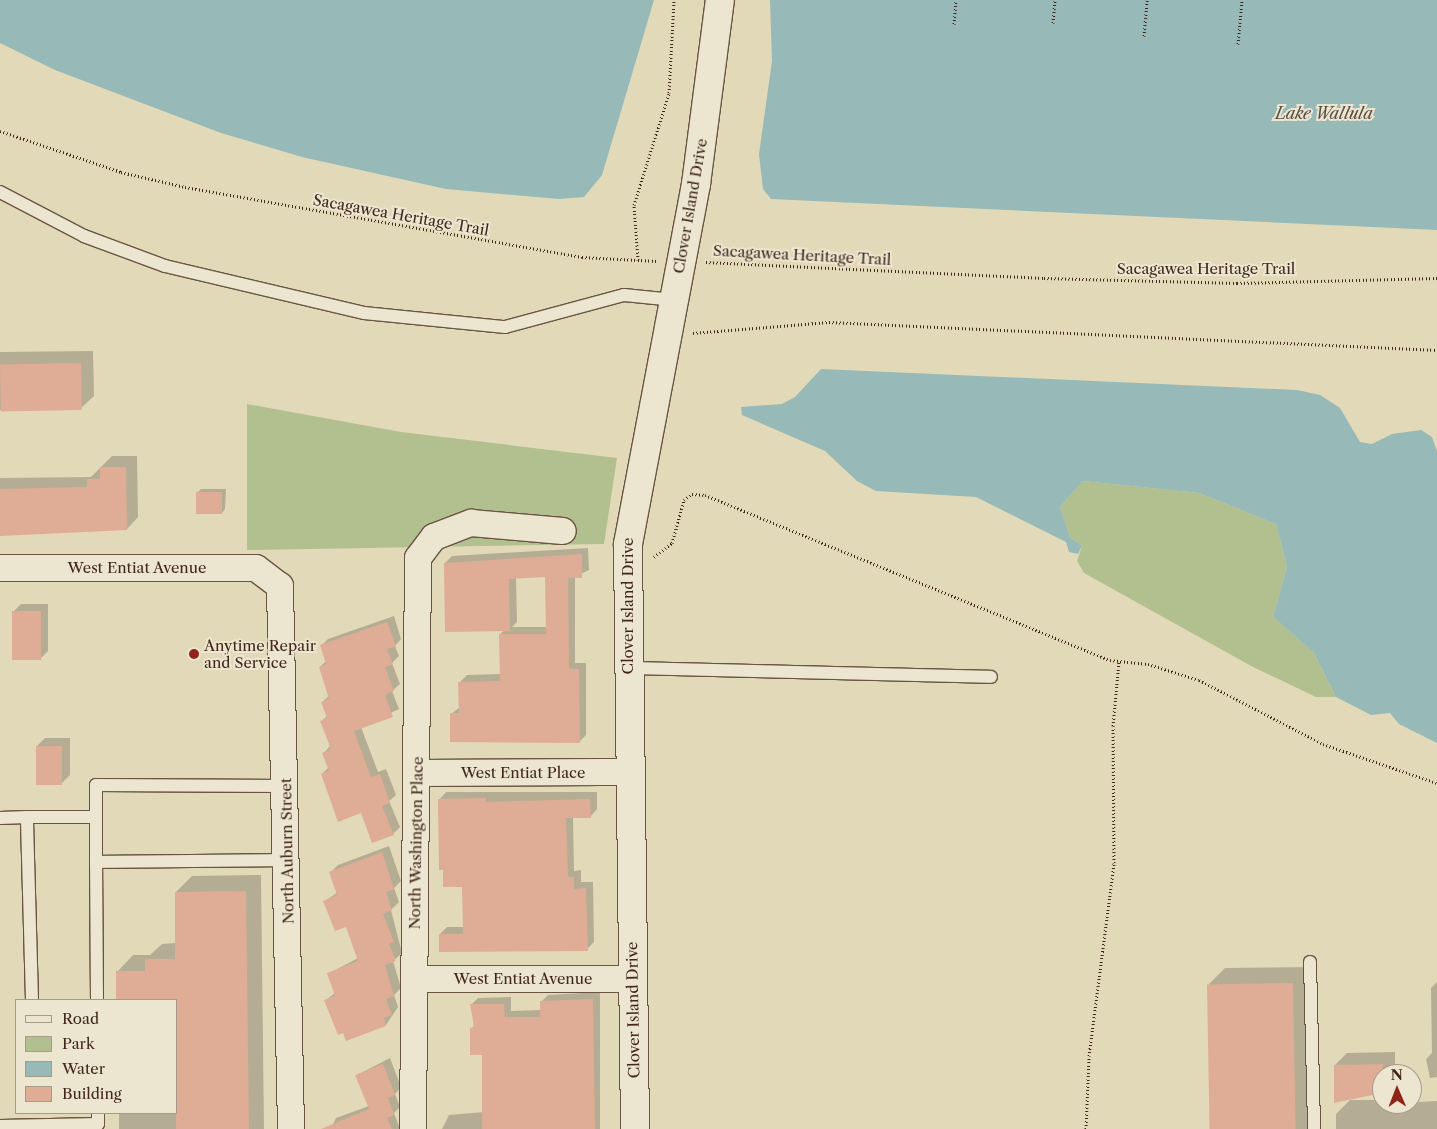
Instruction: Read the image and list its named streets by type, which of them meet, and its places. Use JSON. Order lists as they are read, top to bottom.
{
  "streets": {
    "street": [
      "Clover Island Drive",
      "West Entiat Avenue",
      "West Entiat Place",
      "North Washington Place",
      "North Auburn Street"
    ],
    "path": ["Sacagawea Heritage Trail"]
  },
  "crossings": [
    ["Clover Island Drive", "Sacagawea Heritage Trail"],
    ["Clover Island Drive", "West Entiat Avenue"],
    ["Clover Island Drive", "West Entiat Place"],
    ["West Entiat Avenue", "North Washington Place"],
    ["West Entiat Avenue", "North Auburn Street"],
    ["West Entiat Place", "North Washington Place"]
  ],
  "water": ["Lake Wallula"],
  "places": ["Anytime Repair and Service"],
  "legend": [
    "Road",
    "Park",
    "Water",
    "Building"
  ],
  "north": "top"
}
